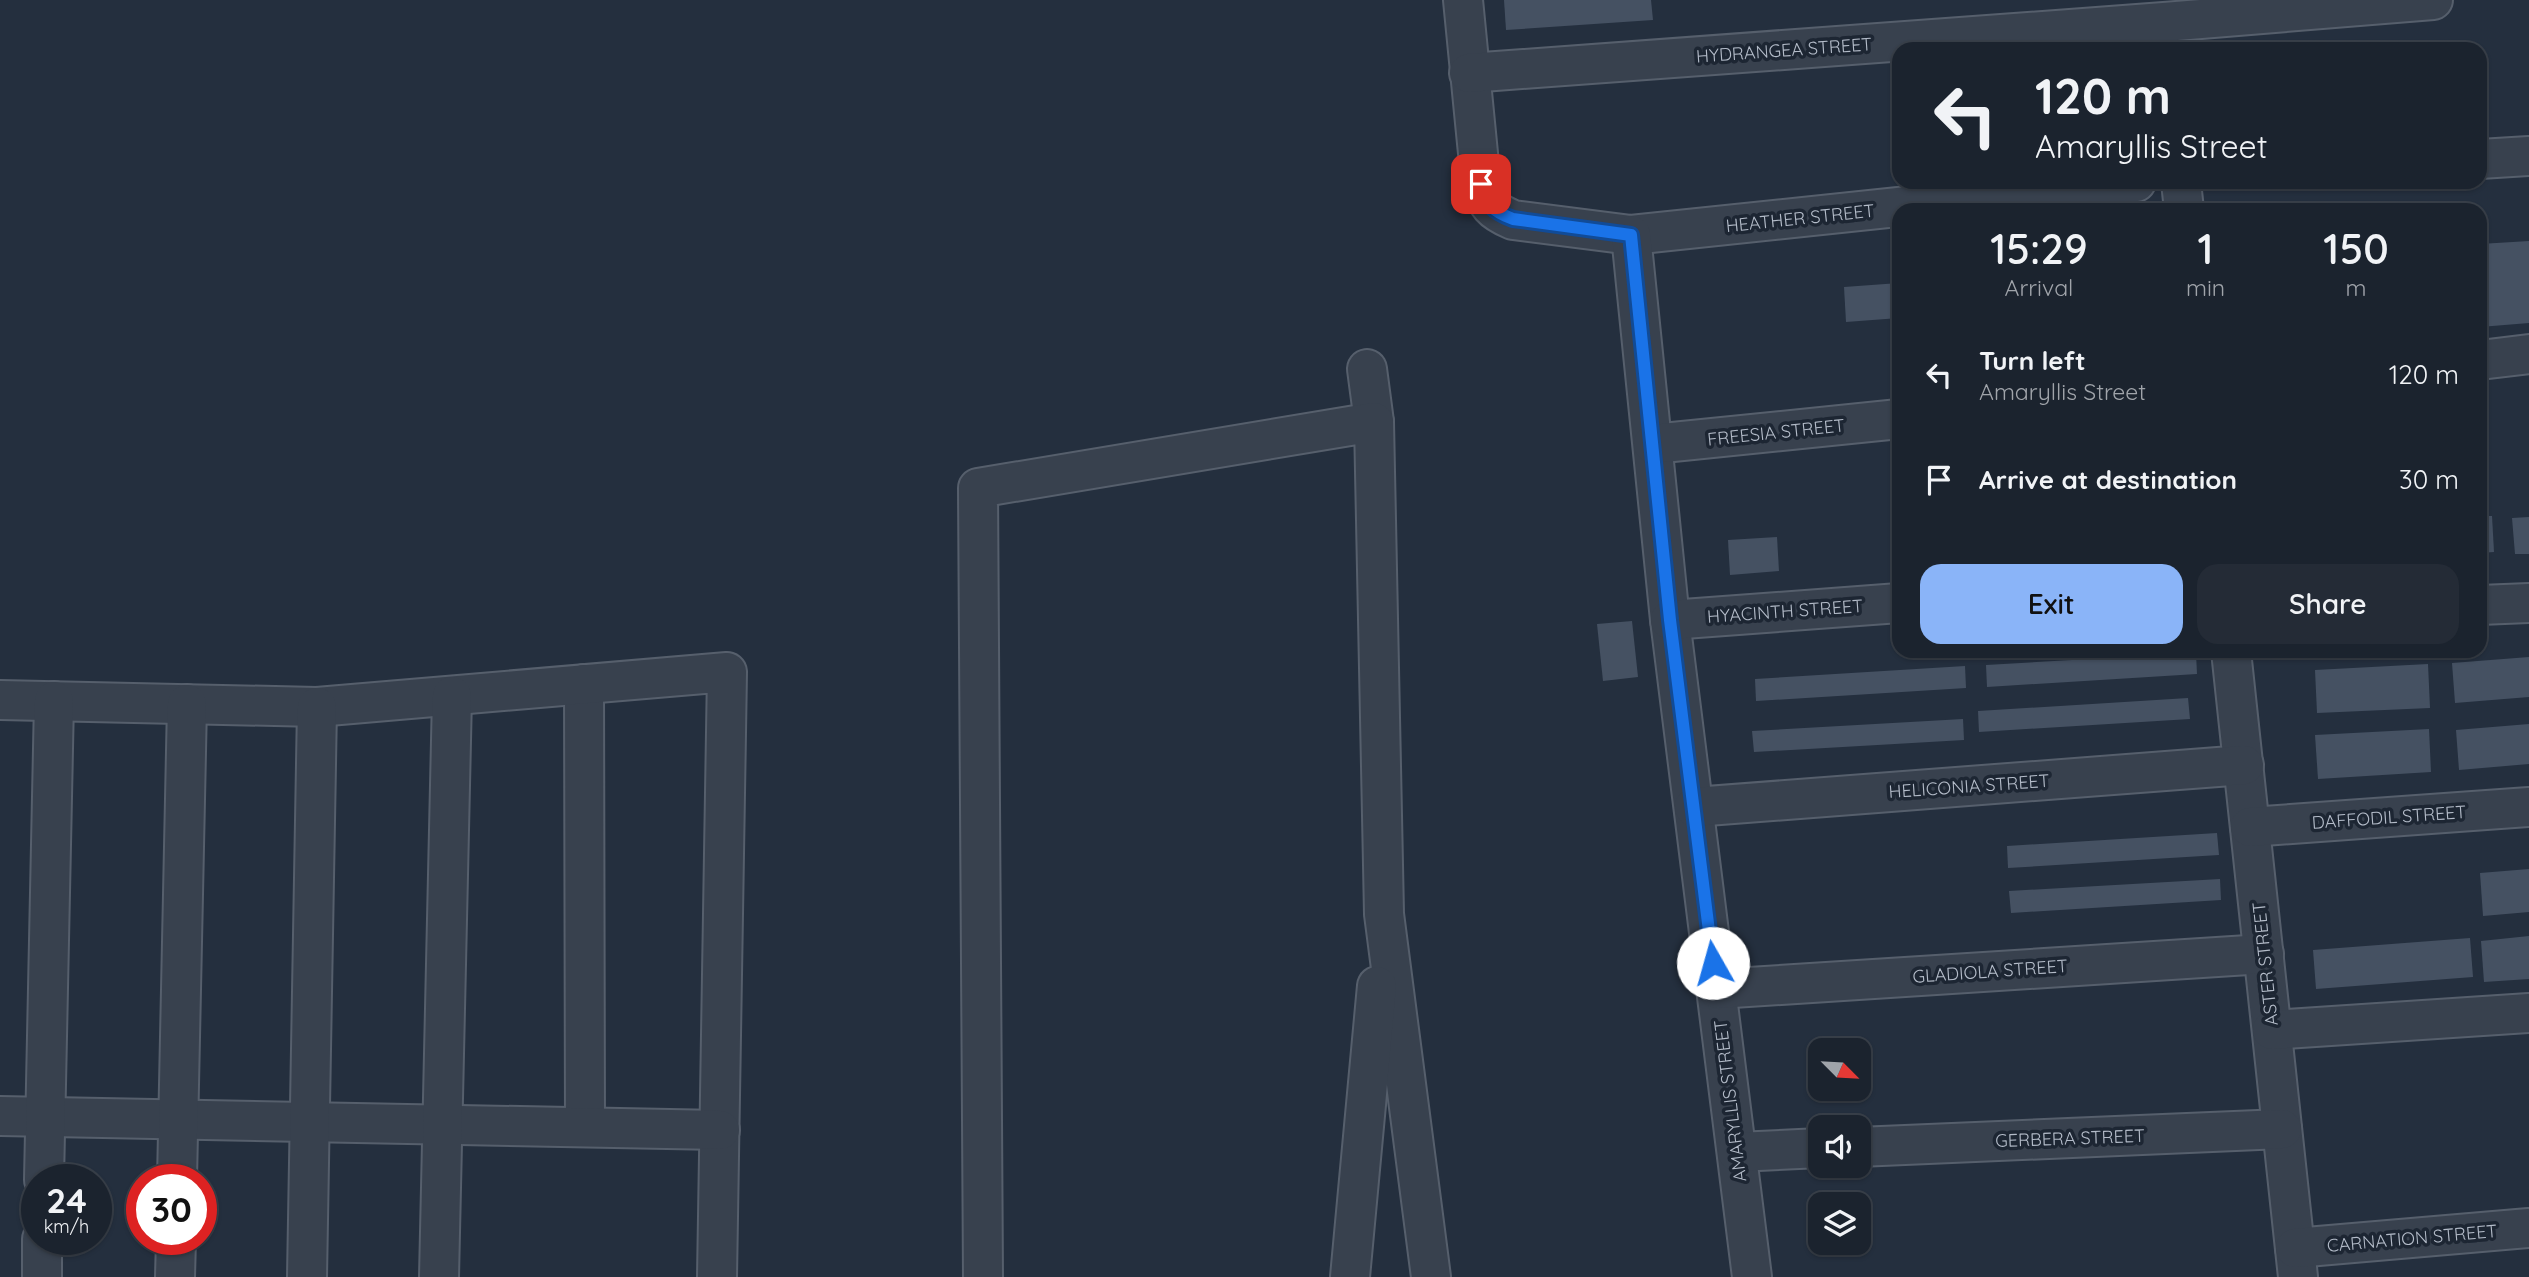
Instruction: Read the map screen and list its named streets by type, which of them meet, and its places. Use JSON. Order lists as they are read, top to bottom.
{
  "streets": {
    "street": [
      "HYDRANGEA STREET",
      "HEATHER STREET",
      "FREESIA STREET",
      "HYACINTH STREET",
      "HELICONIA STREET",
      "DAFFODIL STREET",
      "ASTER STREET",
      "GLADIOLA STREET",
      "AMARYLLIS STREET",
      "GERBERA STREET",
      "CARNATION STREET"
    ]
  },
  "crossings": [
    ["HEATHER STREET", "AMARYLLIS STREET"],
    ["FREESIA STREET", "AMARYLLIS STREET"],
    ["HYACINTH STREET", "AMARYLLIS STREET"],
    ["HELICONIA STREET", "ASTER STREET"],
    ["HELICONIA STREET", "AMARYLLIS STREET"],
    ["DAFFODIL STREET", "ASTER STREET"],
    ["ASTER STREET", "GLADIOLA STREET"],
    ["ASTER STREET", "GERBERA STREET"],
    ["ASTER STREET", "CARNATION STREET"],
    ["GLADIOLA STREET", "AMARYLLIS STREET"]
  ],
  "north": "bottom right",
  "page": {
    "turn": ["120 m", "Amaryllis Street"],
    "eta": [
      "15:29",
      "Arrival",
      "1",
      "min",
      "150",
      "m"
    ],
    "list": [
      {
        "name": "Turn left",
        "note": "Amaryllis Street",
        "value": "120 m"
      },
      {
        "name": "Arrive at destination",
        "value": "30 m"
      }
    ],
    "buttons": ["Exit", "Share"],
    "speed": "24 km/h",
    "limit": "30"
  }
}
